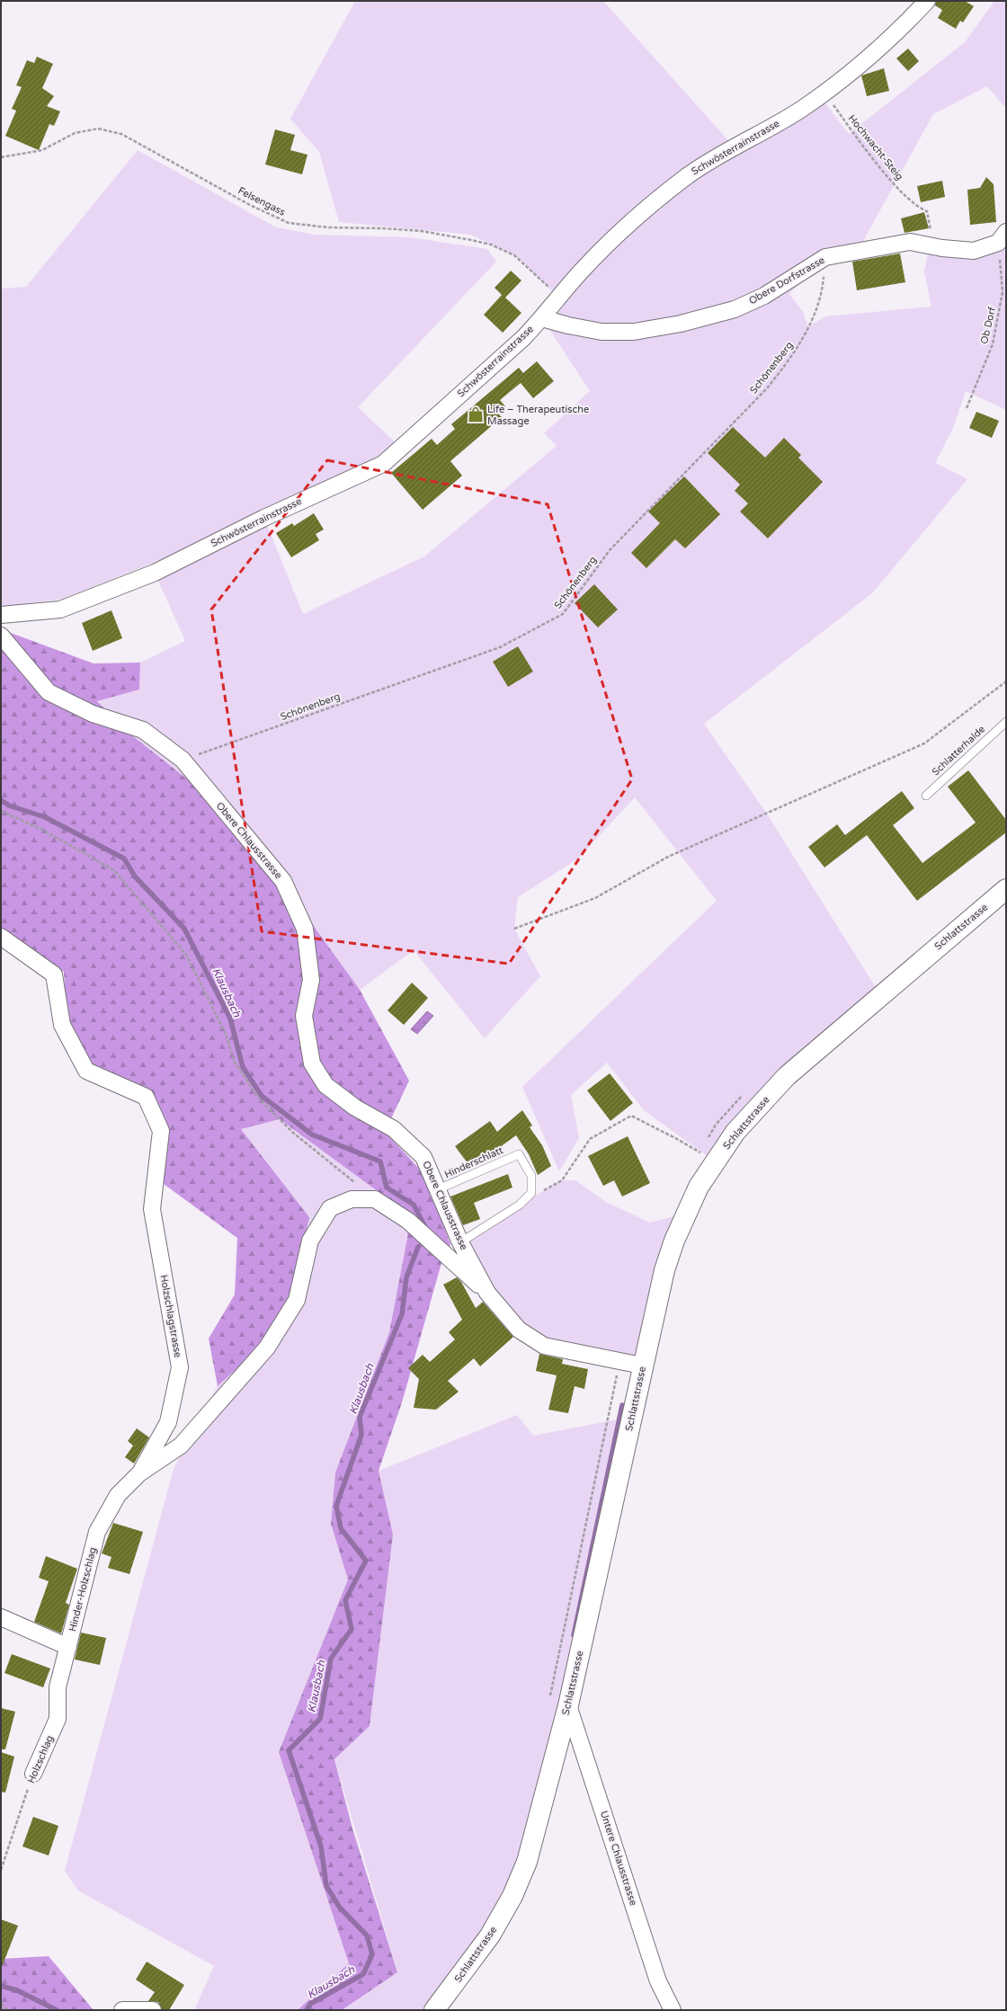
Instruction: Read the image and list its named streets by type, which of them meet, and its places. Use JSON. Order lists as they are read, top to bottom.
{
  "streets": {
    "street": [
      "Schwösterrainstrasse",
      "Obere Dorfstrasse",
      "Obere Chlausstrasse",
      "Schlattstrasse",
      "Holzschlagstrasse",
      "Hinder-Holzschlag",
      "Holzschlag",
      "Untere Chlausstrasse"
    ],
    "lane": ["Schlatterhalde", "Hinderschlatt"],
    "path": [
      "Hochwacht-Steig",
      "Felsengass",
      "Ob Dorf",
      "Schönenberg"
    ]
  },
  "crossings": [
    ["Schwösterrainstrasse", "Hochwacht-Steig"],
    ["Schwösterrainstrasse", "Felsengass"],
    ["Schwösterrainstrasse", "Obere Dorfstrasse"],
    ["Hochwacht-Steig", "Obere Dorfstrasse"],
    ["Obere Dorfstrasse", "Ob Dorf"],
    ["Obere Dorfstrasse", "Schönenberg"],
    ["Schönenberg", "Obere Chlausstrasse"],
    ["Obere Chlausstrasse", "Schlattstrasse"],
    ["Obere Chlausstrasse", "Hinderschlatt"],
    ["Schlattstrasse", "Untere Chlausstrasse"],
    ["Holzschlagstrasse", "Hinder-Holzschlag"],
    ["Hinder-Holzschlag", "Holzschlag"]
  ],
  "water": ["Klausbach"],
  "places": {
    "shop": ["Life – Therapeutische Massage"]
  }
}
